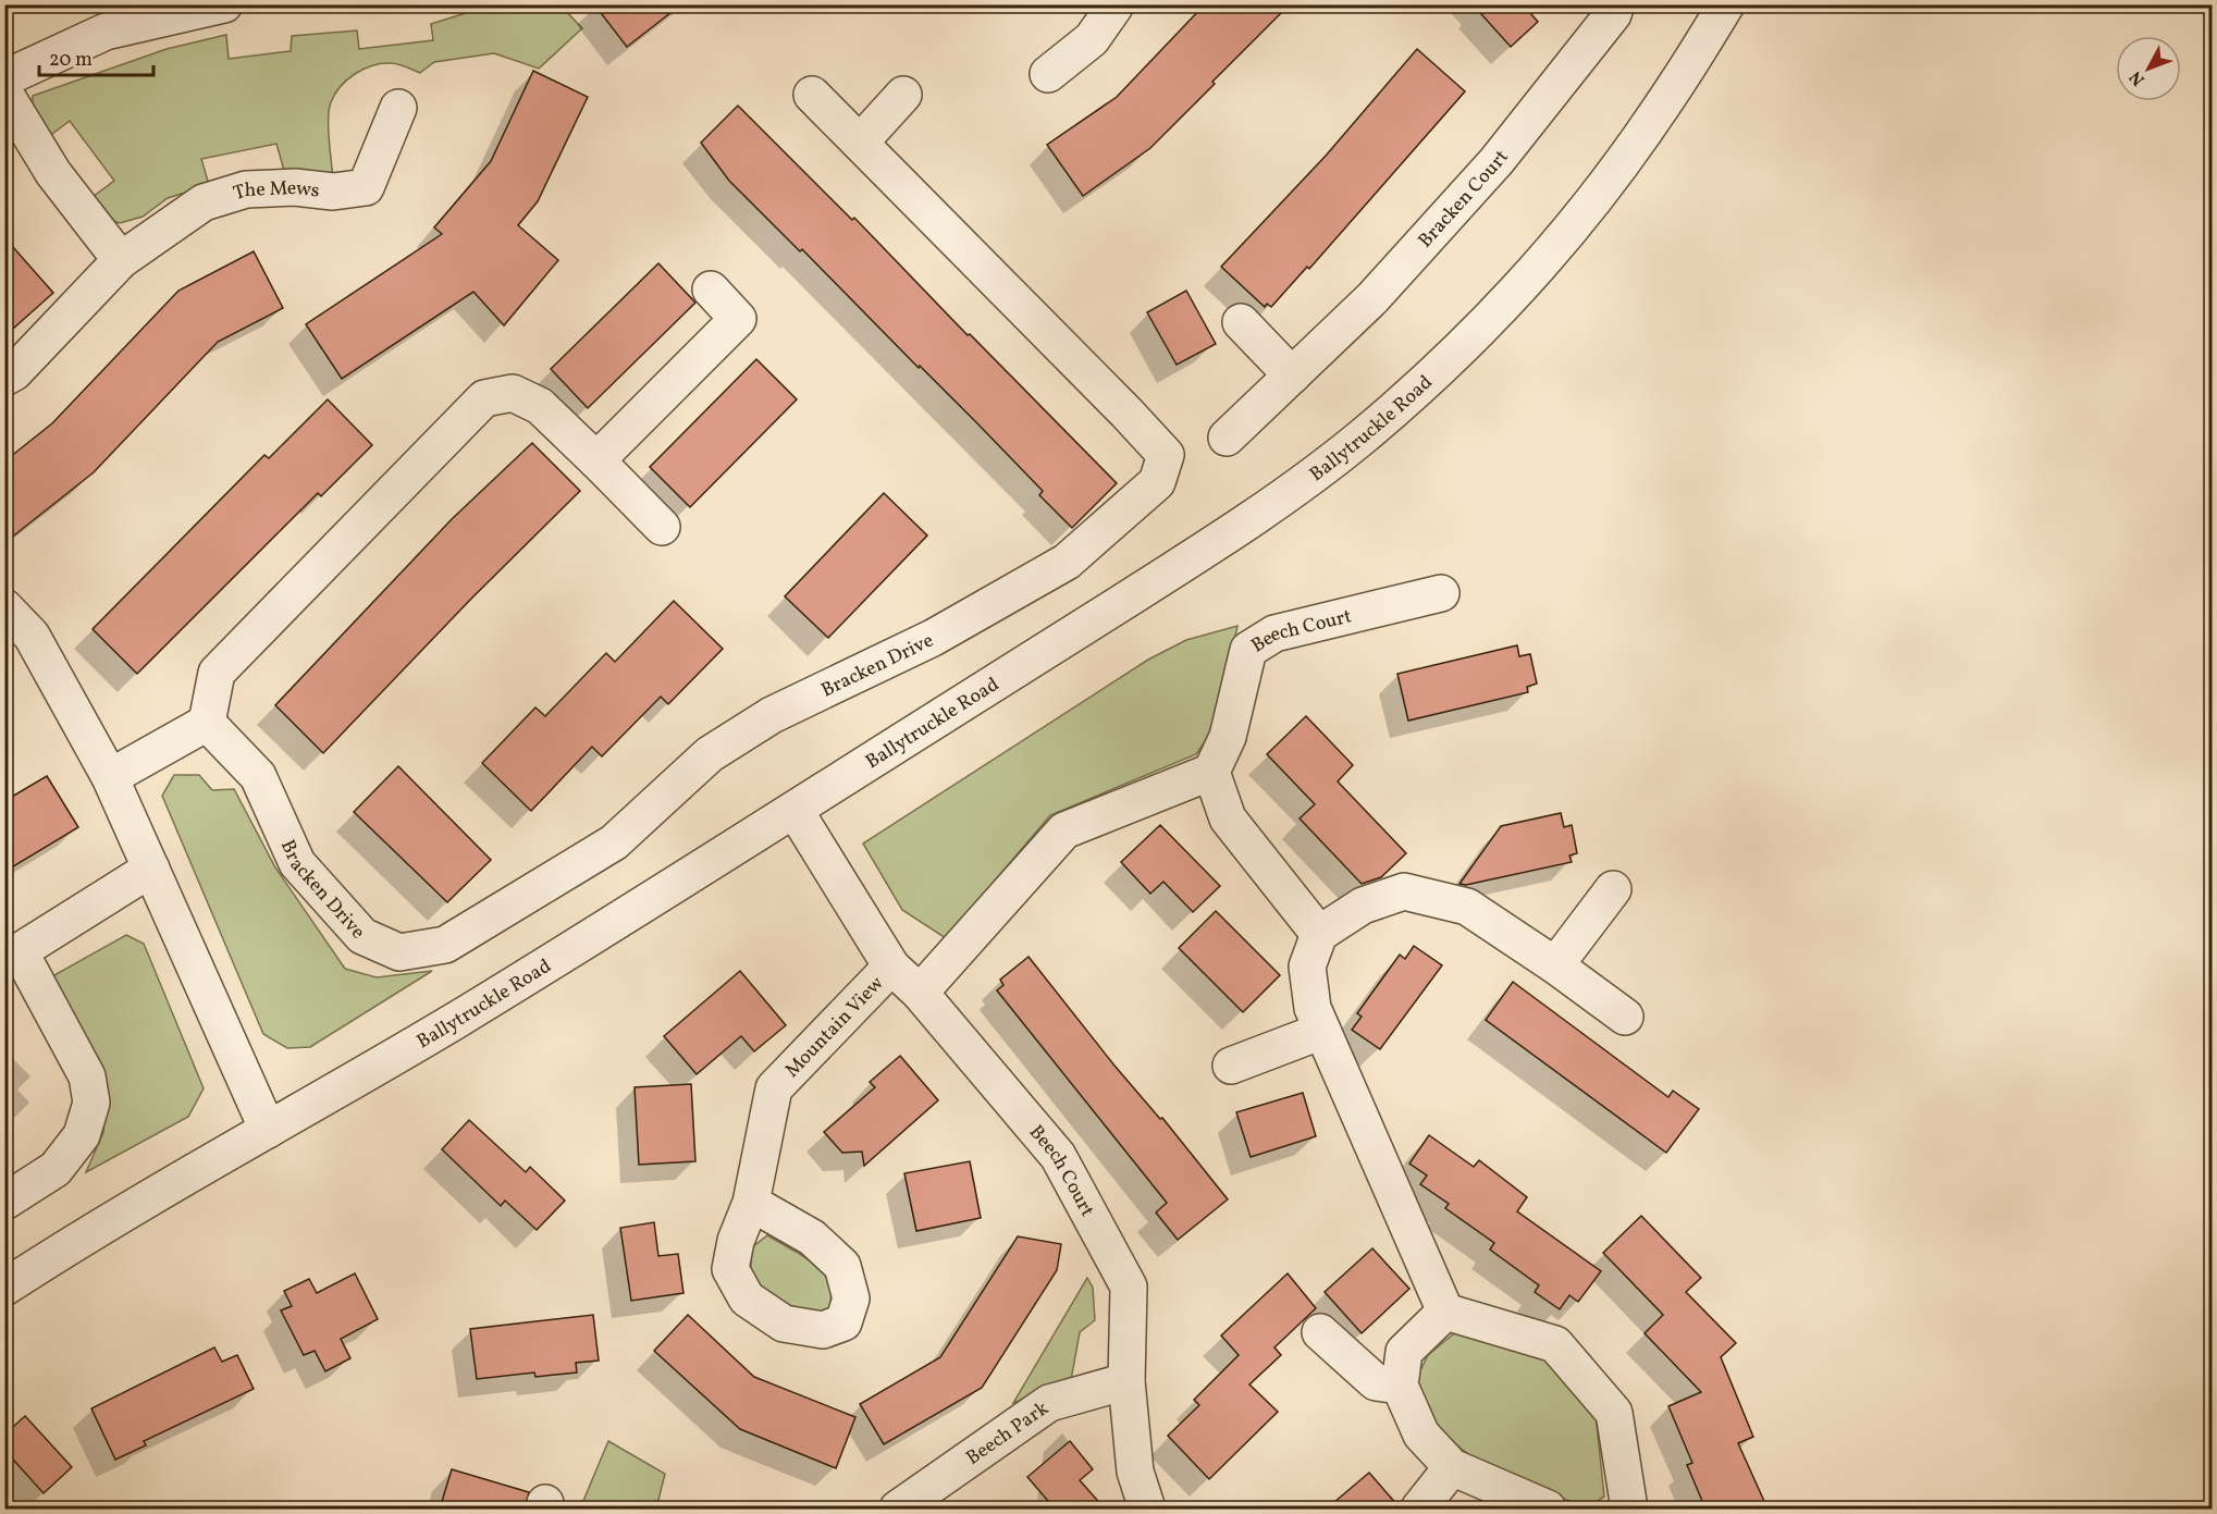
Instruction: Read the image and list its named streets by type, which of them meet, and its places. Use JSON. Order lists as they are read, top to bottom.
{
  "streets": {
    "street": [
      "The Mews",
      "Bracken Court",
      "Ballytruckle Road",
      "Beech Court",
      "Bracken Drive",
      "Mountain View",
      "Beech Park"
    ]
  },
  "crossings": [
    ["Ballytruckle Road", "Beech Court"],
    ["Beech Court", "Mountain View"],
    ["Beech Court", "Beech Park"]
  ],
  "scale_bar": "20 m",
  "north": "bottom left"
}
